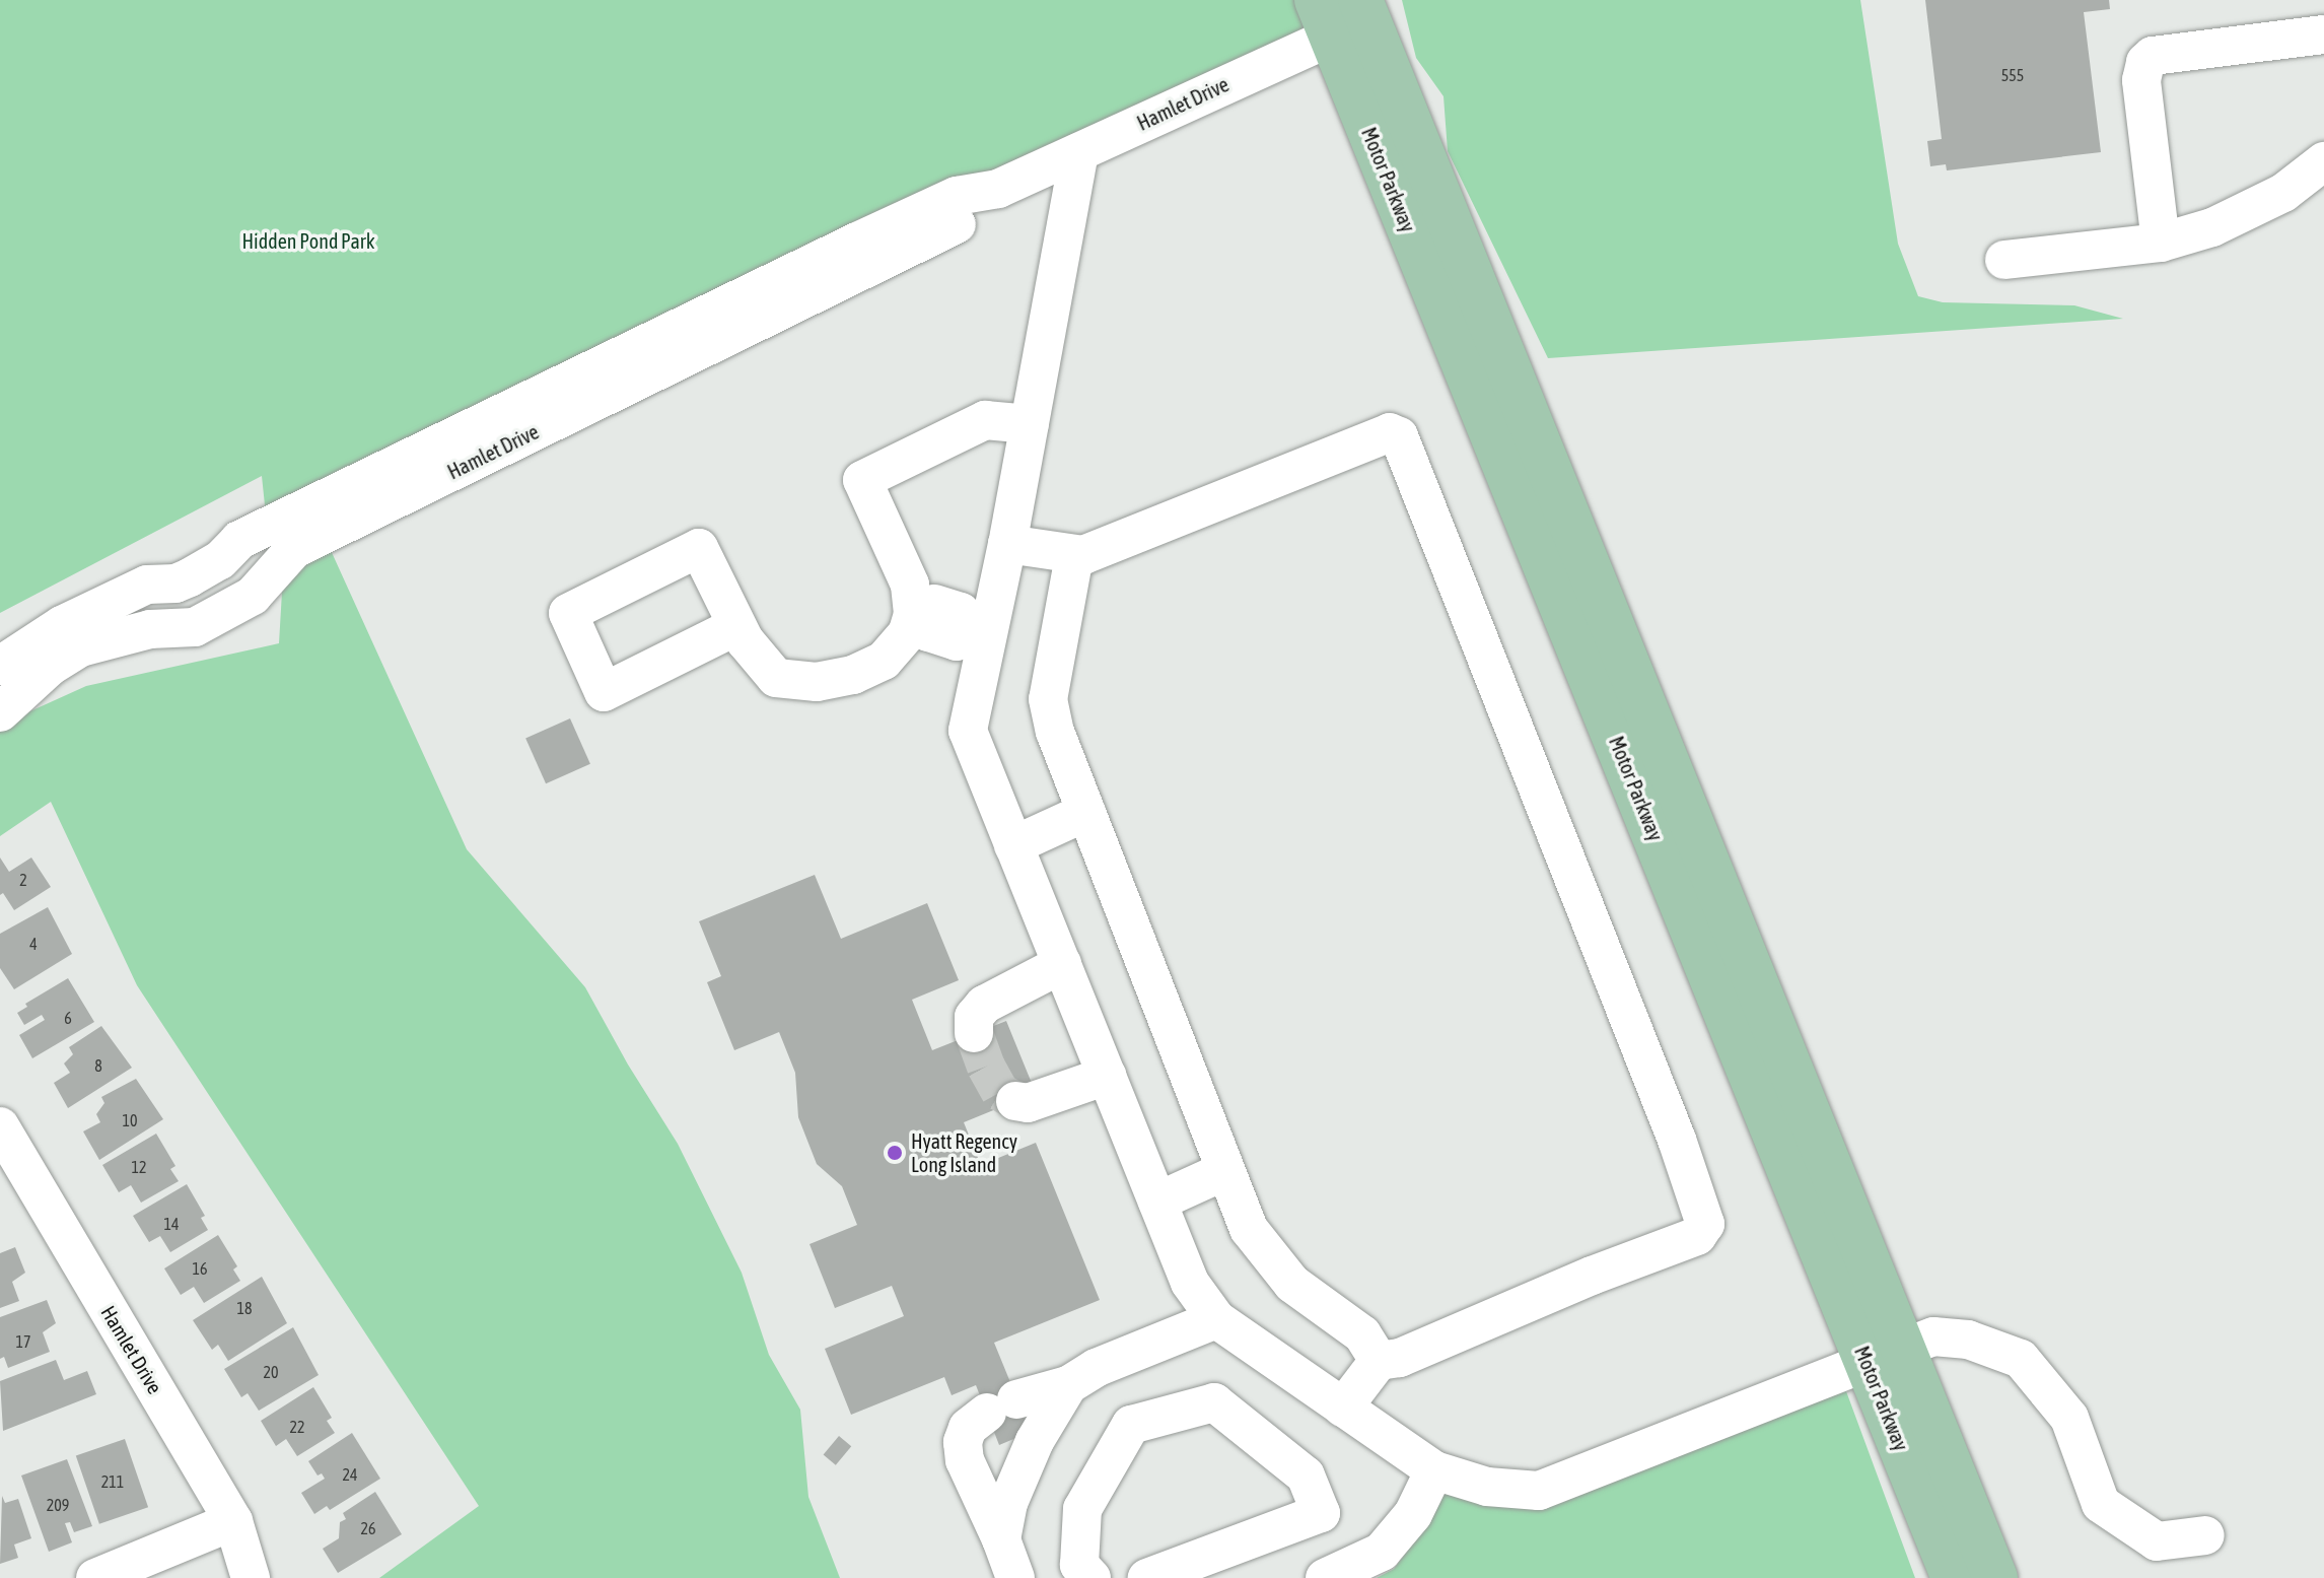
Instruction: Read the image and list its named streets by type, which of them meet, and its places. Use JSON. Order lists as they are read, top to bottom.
{
  "streets": {
    "main road": ["Motor Parkway"],
    "street": ["Hamlet Drive"]
  },
  "crossings": [
    ["Hamlet Drive", "Motor Parkway"]
  ],
  "parks": ["Hidden Pond Park"],
  "places": ["Hyatt Regency Long Island"],
  "house_numbers": [
    "555",
    "2",
    "4",
    "6",
    "8",
    "10",
    "12",
    "14",
    "16",
    "18",
    "17",
    "20",
    "22",
    "24",
    "211",
    "209",
    "26"
  ]
}
